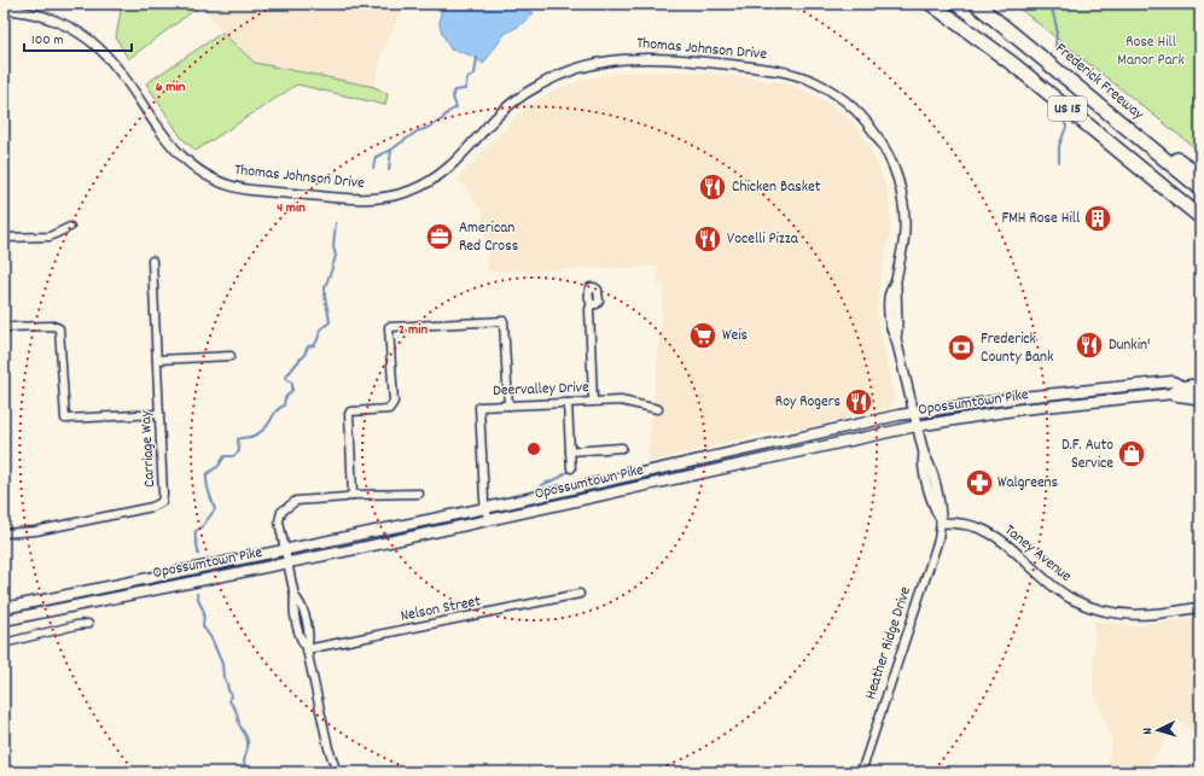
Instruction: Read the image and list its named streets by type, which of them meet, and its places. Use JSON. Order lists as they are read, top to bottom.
{
  "streets": {
    "highway": ["Frederick Freeway", "US 15"],
    "main road": ["Opossumtown Pike"],
    "street": [
      "Thomas Johnson Drive",
      "Deervalley Drive",
      "Carriage Way",
      "Taney Avenue",
      "Nelson Street",
      "Heather Ridge Drive"
    ]
  },
  "crossings": [
    ["Thomas Johnson Drive", "Opossumtown Pike"],
    ["Thomas Johnson Drive", "Taney Avenue"],
    ["Thomas Johnson Drive", "Heather Ridge Drive"],
    ["Deervalley Drive", "Opossumtown Pike"],
    ["Taney Avenue", "Heather Ridge Drive"]
  ],
  "parks": ["Rose Hill Manor Park"],
  "places": {
    "restaurant": [
      "Chicken Basket",
      "Vocelli Pizza",
      "Dunkin'",
      "Roy Rogers"
    ],
    "building": ["FMH Rose Hill"],
    "office": ["American Red Cross"],
    "supermarket": ["Weis"],
    "bank": ["Frederick County Bank"],
    "shop": ["D.F. Auto Service"],
    "pharmacy": ["Walgreens"]
  },
  "scale_bar": "100 m",
  "north": "left",
  "rings": ["6 min", "4 min", "2 min"]
}
